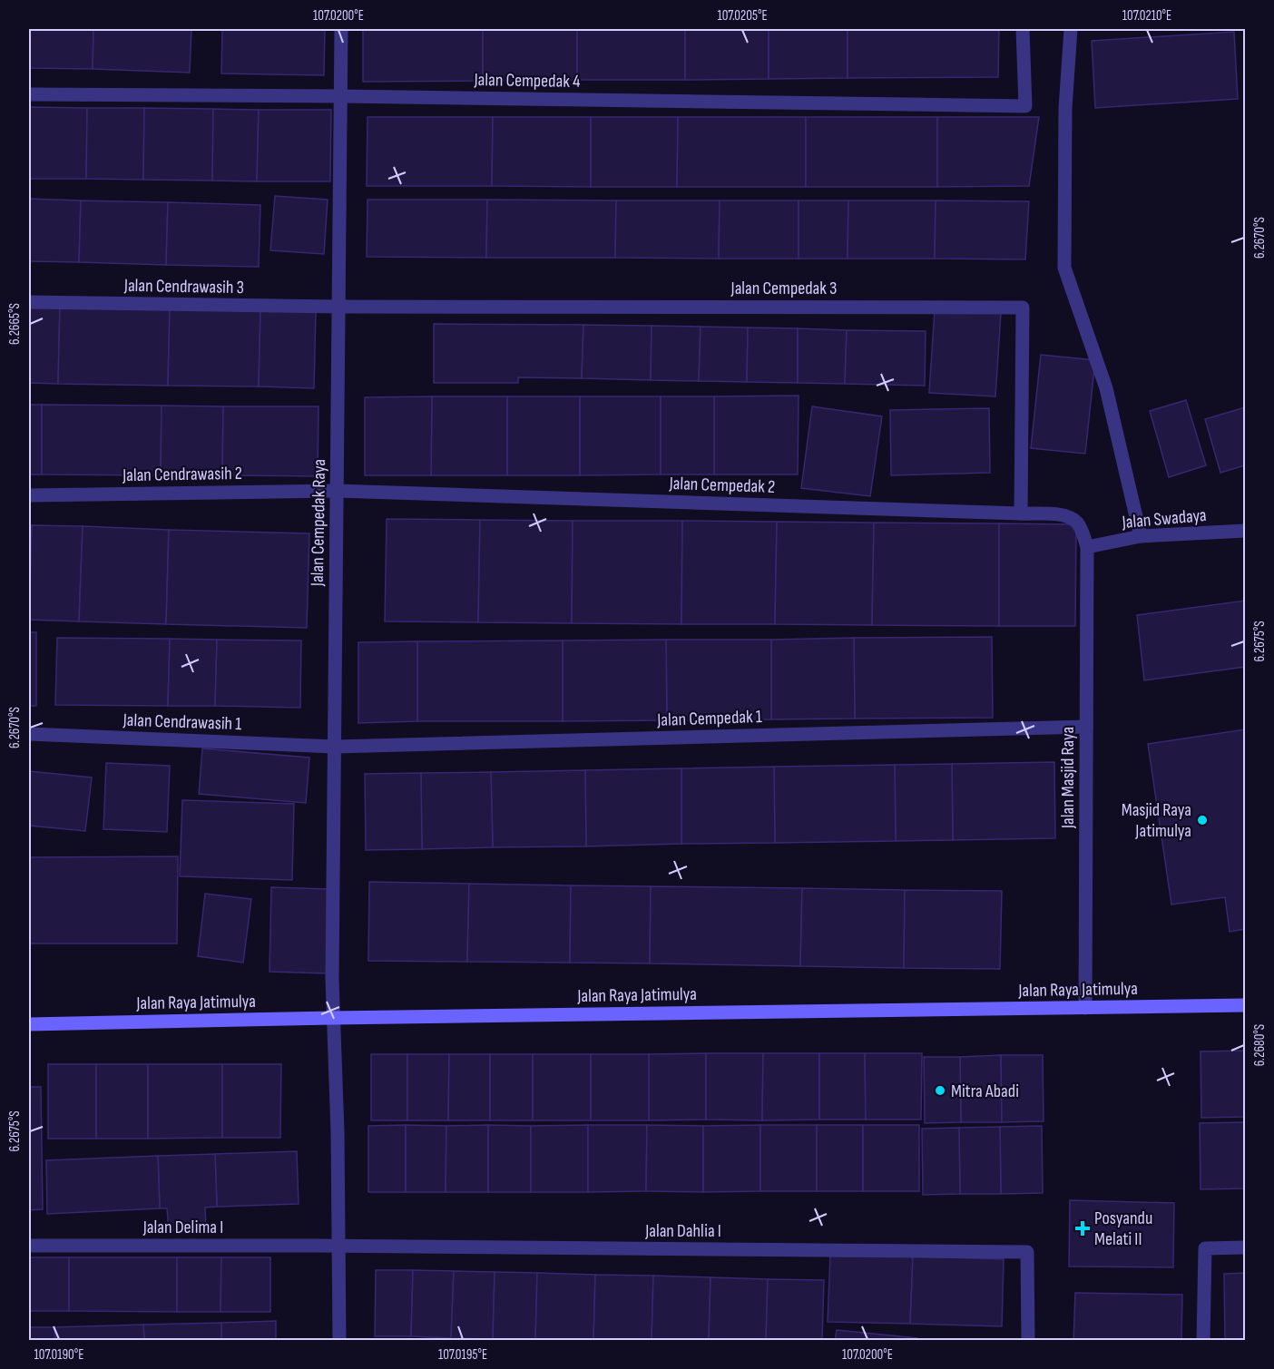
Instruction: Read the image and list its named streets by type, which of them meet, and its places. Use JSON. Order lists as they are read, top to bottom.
{
  "streets": {
    "main road": ["Jalan Raya Jatimulya"],
    "street": [
      "Jalan Cempedak 4",
      "Jalan Cendrawasih 3",
      "Jalan Cempedak 3",
      "Jalan Cendrawasih 2",
      "Jalan Cempedak 2",
      "Jalan Swadaya",
      "Jalan Cempedak Raya",
      "Jalan Cempedak 1",
      "Jalan Cendrawasih 1",
      "Jalan Masjid Raya",
      "Jalan Delima I",
      "Jalan Dahlia I"
    ]
  },
  "crossings": [
    ["Jalan Cempedak 4", "Jalan Cempedak Raya"],
    ["Jalan Cendrawasih 3", "Jalan Cempedak 3"],
    ["Jalan Cendrawasih 3", "Jalan Cempedak Raya"],
    ["Jalan Cempedak 3", "Jalan Cempedak 2"],
    ["Jalan Cempedak 3", "Jalan Cempedak Raya"],
    ["Jalan Cendrawasih 2", "Jalan Cempedak 2"],
    ["Jalan Cendrawasih 2", "Jalan Cempedak Raya"],
    ["Jalan Cempedak 2", "Jalan Swadaya"],
    ["Jalan Cempedak 2", "Jalan Cempedak Raya"],
    ["Jalan Cempedak 2", "Jalan Masjid Raya"],
    ["Jalan Swadaya", "Jalan Masjid Raya"],
    ["Jalan Cempedak Raya", "Jalan Cempedak 1"],
    ["Jalan Cempedak Raya", "Jalan Cendrawasih 1"],
    ["Jalan Cempedak Raya", "Jalan Raya Jatimulya"],
    ["Jalan Cempedak Raya", "Jalan Delima I"],
    ["Jalan Cempedak Raya", "Jalan Dahlia I"],
    ["Jalan Cempedak 1", "Jalan Cendrawasih 1"],
    ["Jalan Cempedak 1", "Jalan Masjid Raya"],
    ["Jalan Masjid Raya", "Jalan Raya Jatimulya"],
    ["Jalan Delima I", "Jalan Dahlia I"]
  ],
  "places": {
    "other": ["Masjid Raya Jatimulya", "Mitra Abadi"],
    "health": ["Posyandu Melati II"]
  },
  "coordinates": [
    "107.0200°E",
    "107.0205°E",
    "107.0210°E",
    "6.2670°S",
    "6.2665°S",
    "6.2675°S",
    "6.2680°S",
    "107.0190°E",
    "107.0195°E"
  ]
}
